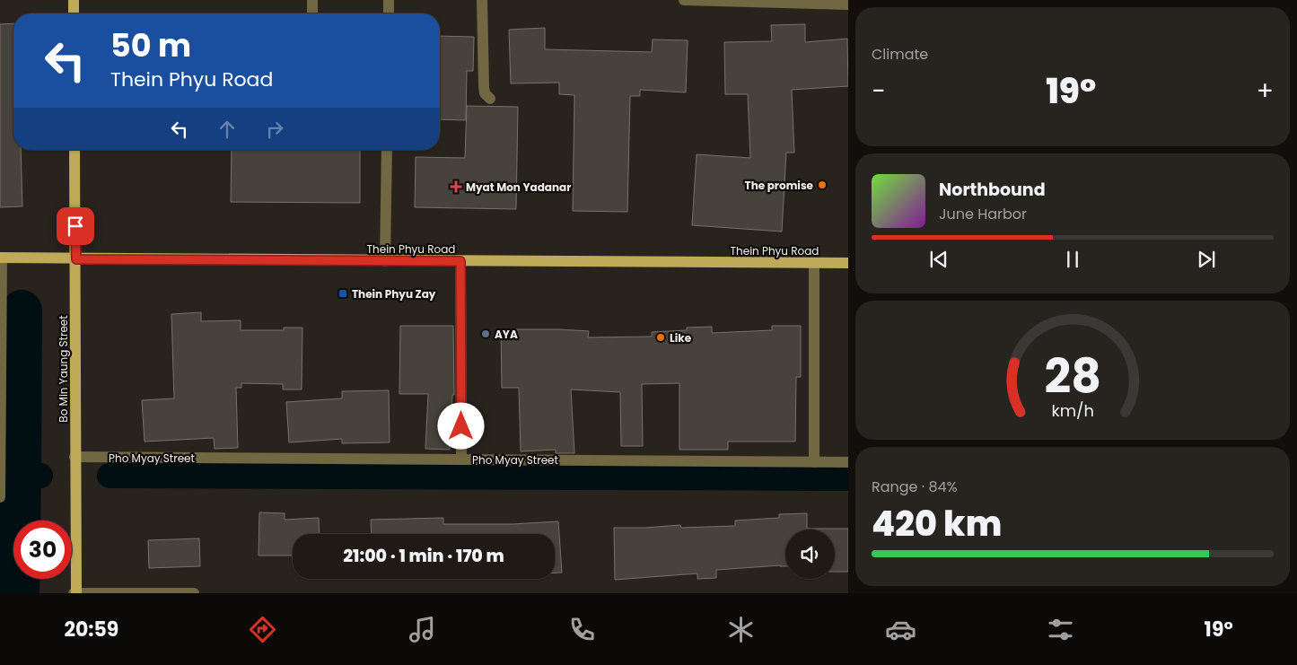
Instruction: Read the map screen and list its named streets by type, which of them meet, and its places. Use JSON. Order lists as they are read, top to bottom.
{
  "streets": {
    "main road": ["Thein Phyu Road", "Bo Min Yaung Street"],
    "street": ["Pho Myay Street"]
  },
  "crossings": [
    ["Thein Phyu Road", "Bo Min Yaung Street"],
    ["Bo Min Yaung Street", "Pho Myay Street"]
  ],
  "places": {
    "other": ["The promise", "AYA", "Like"],
    "health": ["Myat Mon Yadanar"],
    "transit": ["Thein Phyu Zay"]
  },
  "page": {
    "tile": [
      "Climate",
      ["Range · 84%", "420 km"]
    ],
    "turn": ["50 m", "Thein Phyu Road"],
    "heat": ["−", "19°", "+"],
    "song": ["Northbound", "June Harbor"],
    "limit": "30",
    "trip": "21:00 · 1 min · 170 m",
    "tabs": ["20:59", "19°"],
    "gauge": ["28", "km/h"]
  }
}
